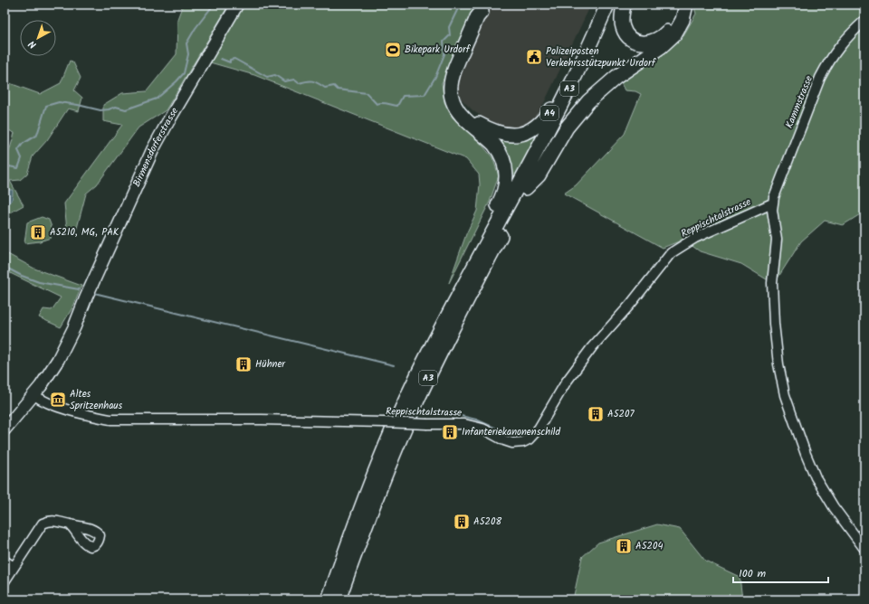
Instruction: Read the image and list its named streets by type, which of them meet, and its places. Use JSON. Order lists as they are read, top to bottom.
{
  "streets": {
    "highway": ["A3", "A4"],
    "main road": ["Birmensdorferstrasse"],
    "street": ["Kammstrasse", "Reppischtalstrasse"]
  },
  "crossings": [
    ["A3", "A4"],
    ["Kammstrasse", "Reppischtalstrasse"],
    ["Birmensdorferstrasse", "Reppischtalstrasse"]
  ],
  "places": {
    "sports": ["Bikepark Urdorf"],
    "public building": ["Polizeiposten Verkehrsstützpunkt Urdorf"],
    "building": [
      "A5210, MG, PAK",
      "Hühner",
      "A5207",
      "Infanteriekanonenschild",
      "A5208",
      "A5204"
    ],
    "museum": ["Altes Spritzenhaus"]
  },
  "scale_bar": "100 m",
  "north": "bottom left"
}
